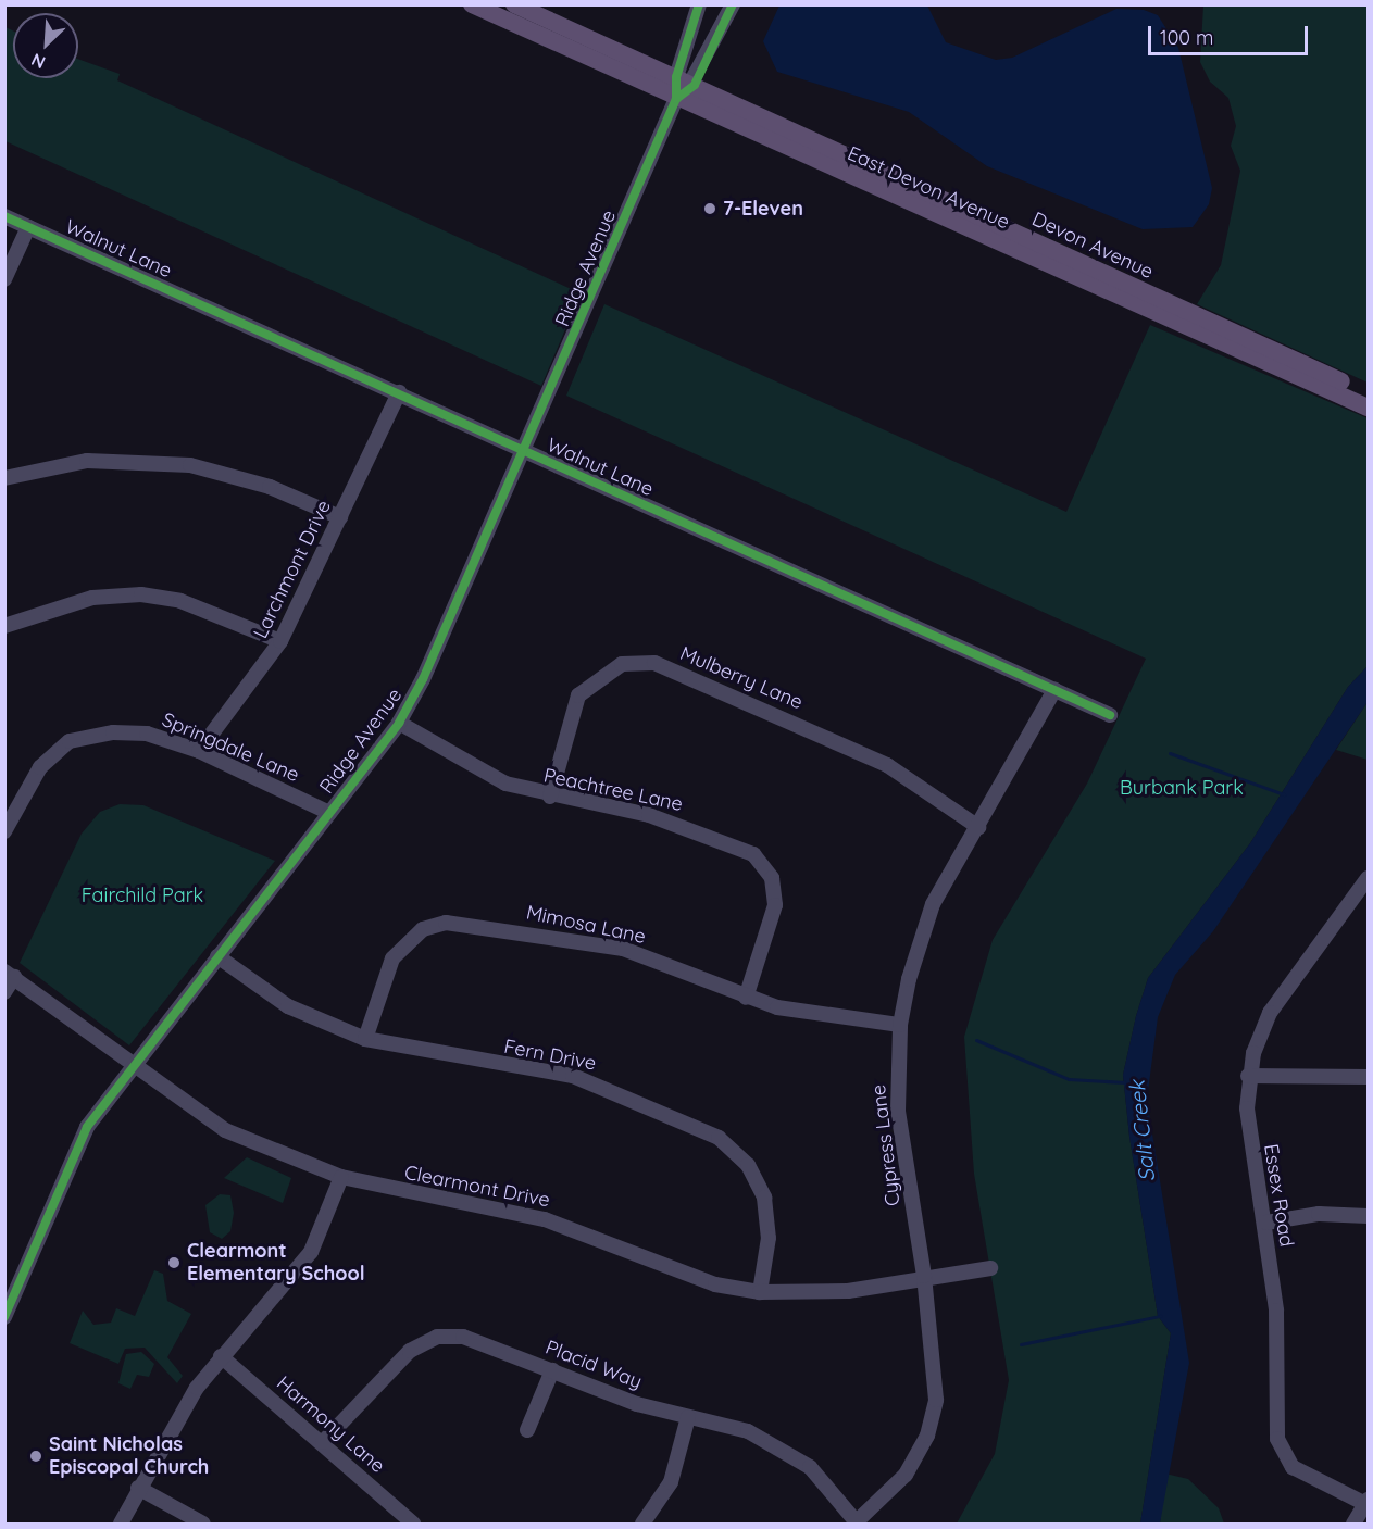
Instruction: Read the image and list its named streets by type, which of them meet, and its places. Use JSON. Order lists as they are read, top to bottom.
{
  "streets": {
    "main road": ["East Devon Avenue", "Devon Avenue"],
    "street": [
      "Walnut Lane",
      "Ridge Avenue",
      "Larchmont Drive",
      "Mulberry Lane",
      "Springdale Lane",
      "Peachtree Lane",
      "Mimosa Lane",
      "Fern Drive",
      "Cypress Lane",
      "Clearmont Drive",
      "Essex Road",
      "Placid Way",
      "Harmony Lane"
    ]
  },
  "crossings": [
    ["East Devon Avenue", "Ridge Avenue"],
    ["Walnut Lane", "Ridge Avenue"],
    ["Walnut Lane", "Larchmont Drive"],
    ["Walnut Lane", "Cypress Lane"],
    ["Ridge Avenue", "Springdale Lane"],
    ["Ridge Avenue", "Peachtree Lane"],
    ["Ridge Avenue", "Fern Drive"],
    ["Ridge Avenue", "Clearmont Drive"],
    ["Larchmont Drive", "Springdale Lane"],
    ["Mulberry Lane", "Peachtree Lane"],
    ["Mulberry Lane", "Cypress Lane"],
    ["Peachtree Lane", "Mimosa Lane"],
    ["Mimosa Lane", "Fern Drive"],
    ["Mimosa Lane", "Cypress Lane"],
    ["Fern Drive", "Clearmont Drive"],
    ["Cypress Lane", "Clearmont Drive"],
    ["Cypress Lane", "Placid Way"],
    ["Placid Way", "Harmony Lane"]
  ],
  "water": ["Salt Creek"],
  "parks": ["Burbank Park", "Fairchild Park"],
  "places": ["7-Eleven", "Clearmont Elementary School", "Saint Nicholas Episcopal Church"],
  "scale_bar": "100 m",
  "north": "bottom left"
}
